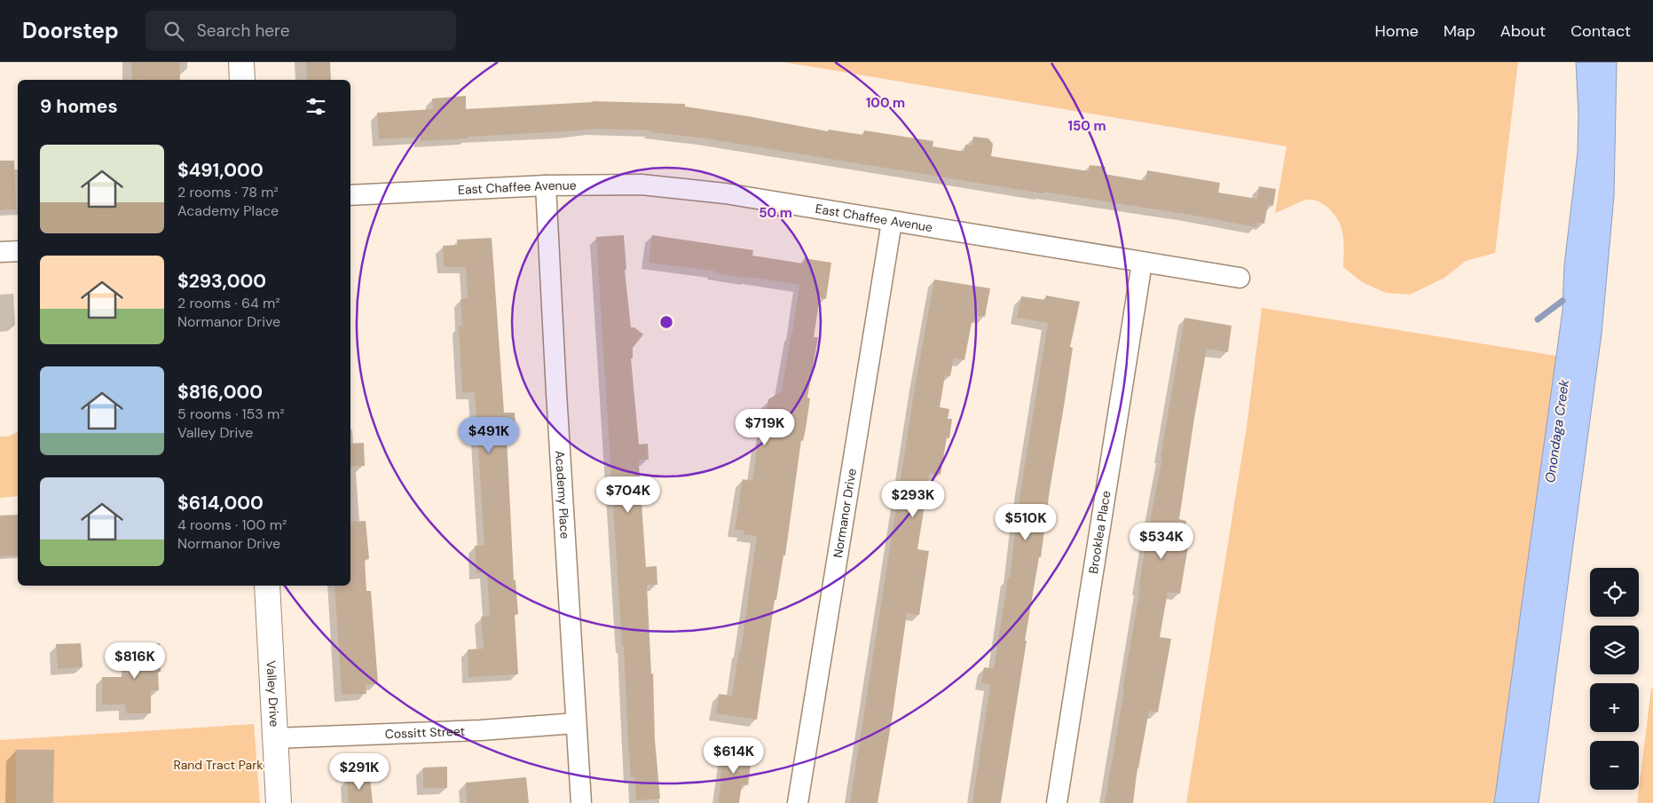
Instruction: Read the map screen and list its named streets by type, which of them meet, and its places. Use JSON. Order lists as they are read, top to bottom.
{
  "streets": {
    "main road": ["Valley Drive"],
    "street": [
      "East Chaffee Avenue",
      "Academy Place",
      "Normanor Drive",
      "Brooklea Place",
      "Cossitt Street"
    ]
  },
  "crossings": [
    ["East Chaffee Avenue", "Academy Place"],
    ["East Chaffee Avenue", "Normanor Drive"],
    ["East Chaffee Avenue", "Brooklea Place"],
    ["Academy Place", "Cossitt Street"],
    ["Valley Drive", "Cossitt Street"]
  ],
  "water": ["Onondaga Creek"],
  "parks": ["Rand Tract Park"],
  "page": {
    "header": "Doorstep",
    "search": "Search here",
    "nav": [
      "Home",
      "Map",
      "About",
      "Contact"
    ],
    "heading": "9 homes",
    "list": [
      {
        "name": "$491,000",
        "note": "2 rooms · 78 m² · Academy Place"
      },
      {
        "name": "$293,000",
        "note": "2 rooms · 64 m² · Normanor Drive"
      },
      {
        "name": "$816,000",
        "note": "5 rooms · 153 m² · Valley Drive"
      },
      {
        "name": "$614,000",
        "note": "4 rooms · 100 m² · Normanor Drive"
      }
    ],
    "price": [
      "$719K",
      "$491K",
      "$704K",
      "$293K",
      "$510K",
      "$534K",
      "$816K",
      "$614K",
      "$291K"
    ],
    "map_buttons": ["+", "−"]
  },
  "rings": ["100 m", "150 m", "50 m"]
}
